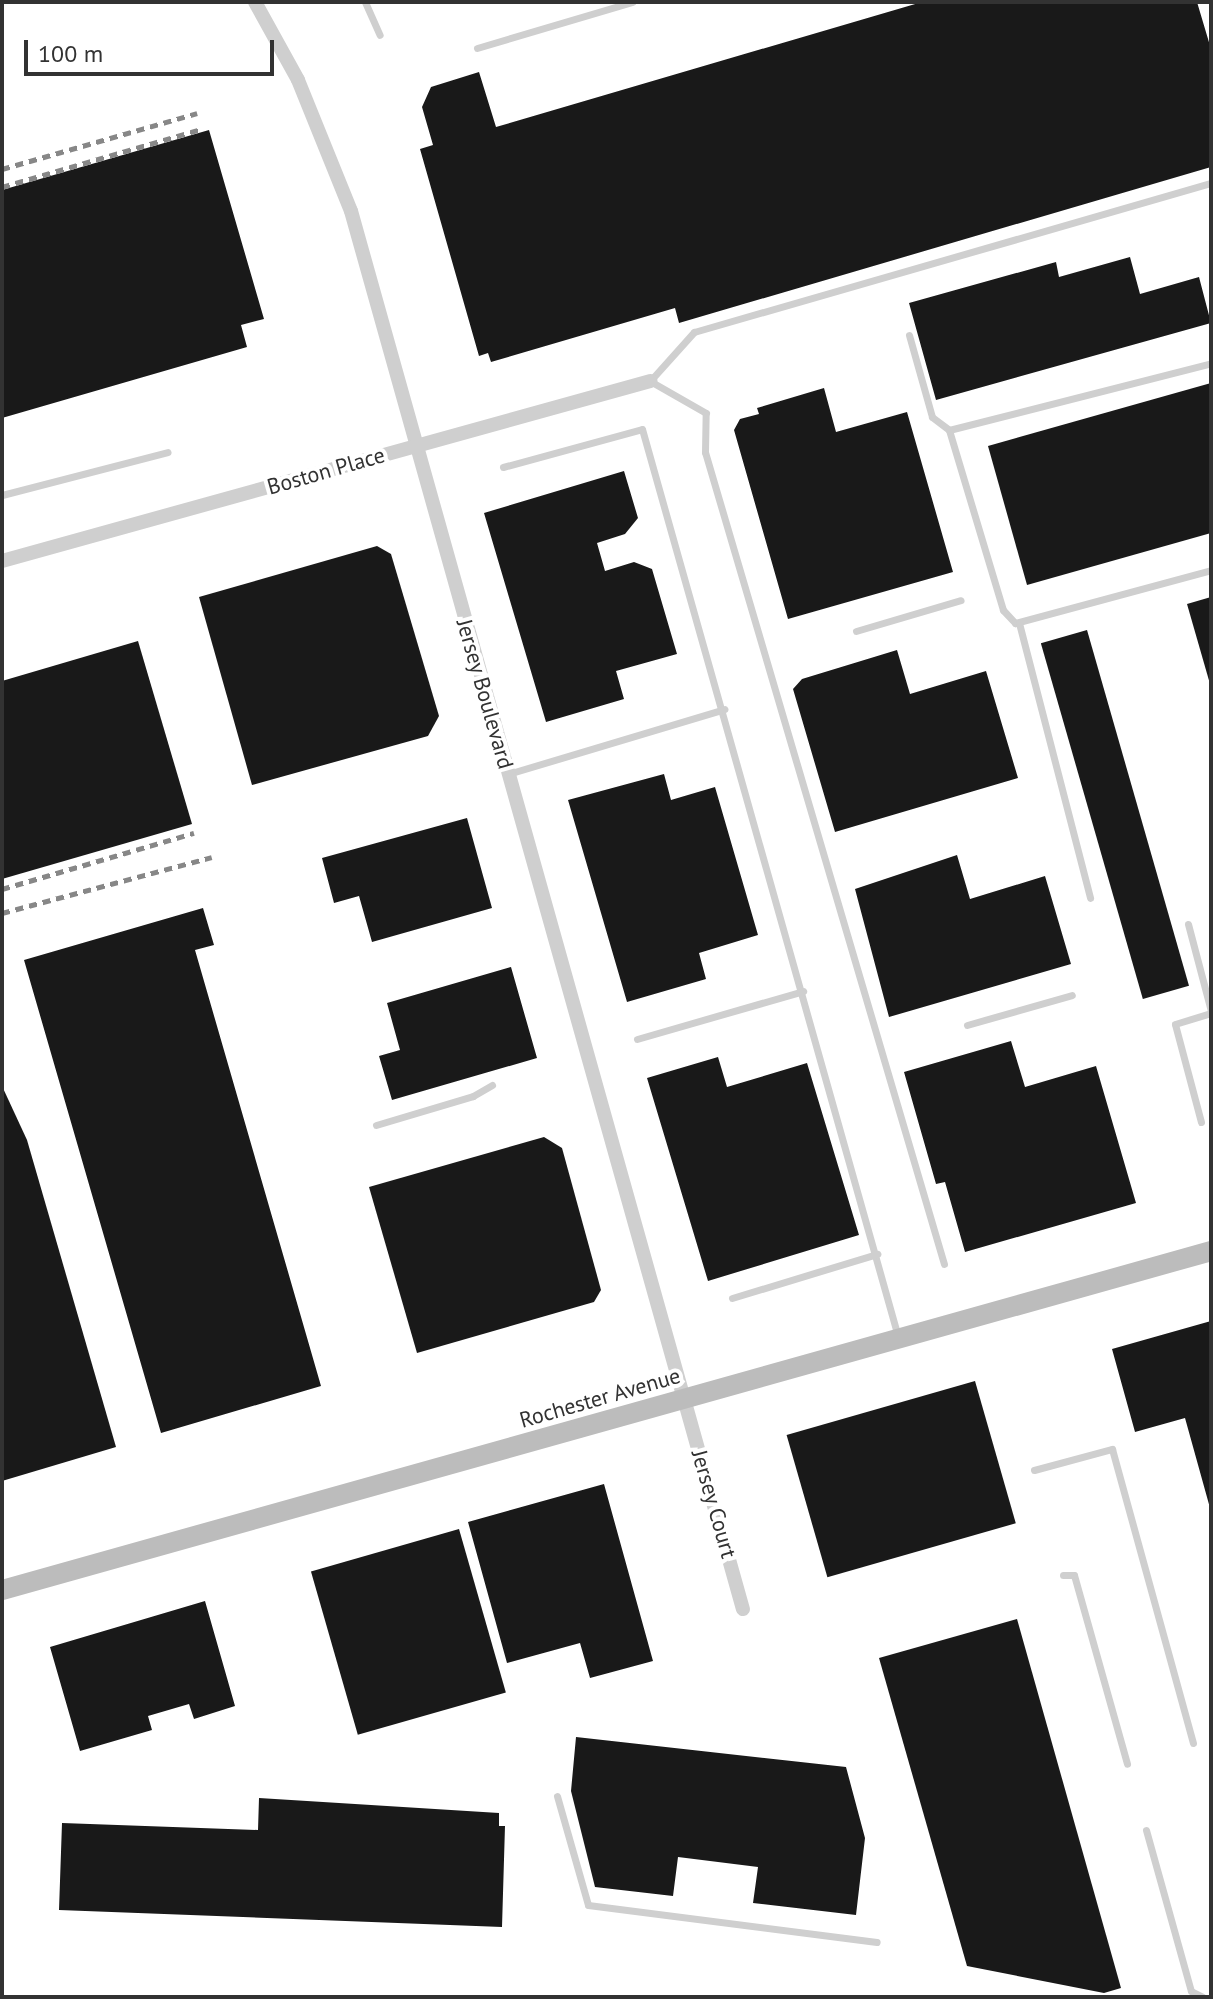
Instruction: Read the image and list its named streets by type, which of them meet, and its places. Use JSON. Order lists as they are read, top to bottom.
{
  "streets": {
    "main road": ["Rochester Avenue"],
    "street": ["Boston Place", "Jersey Boulevard", "Jersey Court"]
  },
  "crossings": [
    ["Boston Place", "Jersey Boulevard"],
    ["Jersey Boulevard", "Rochester Avenue"],
    ["Jersey Boulevard", "Jersey Court"],
    ["Rochester Avenue", "Jersey Court"]
  ],
  "scale_bar": "100 m"
}
